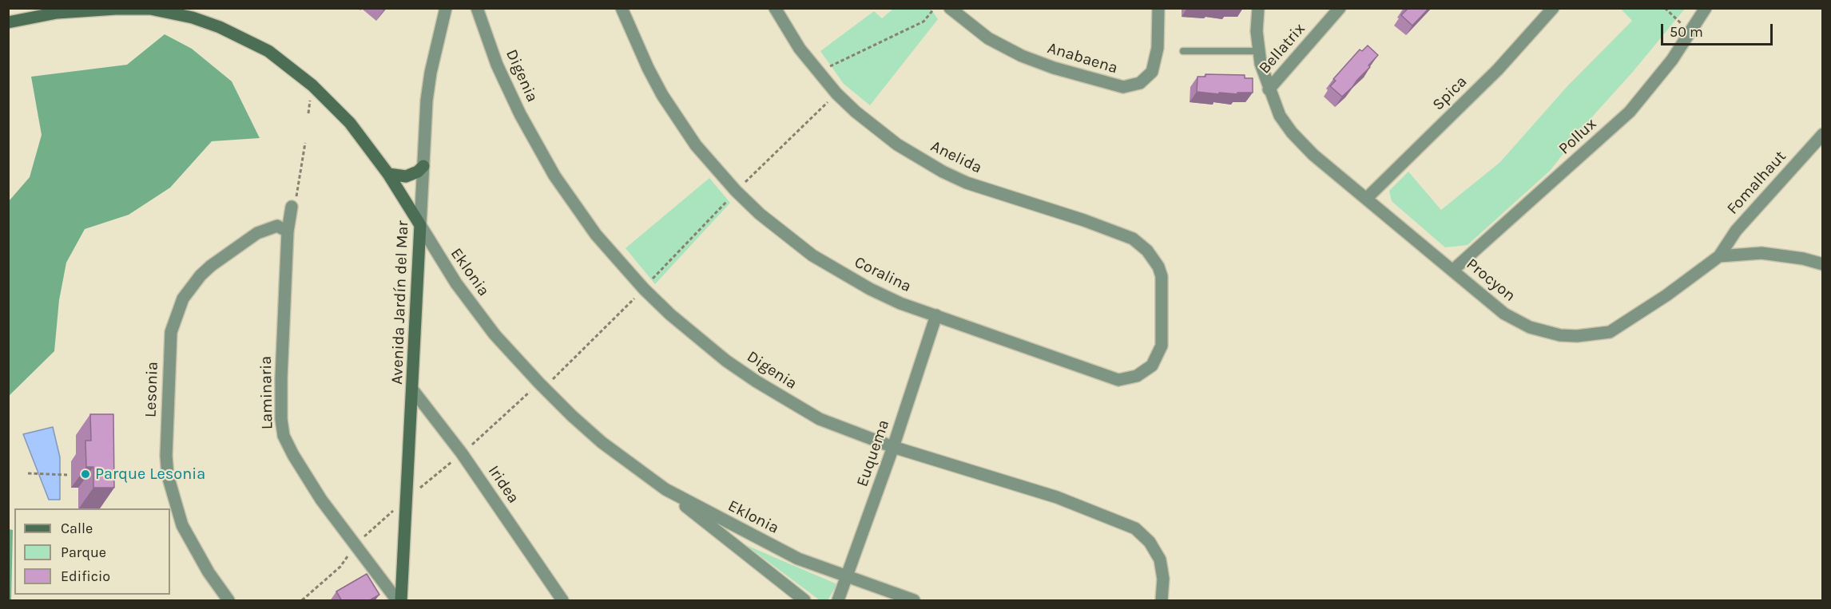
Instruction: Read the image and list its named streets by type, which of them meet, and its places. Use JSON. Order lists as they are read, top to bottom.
{
  "streets": {
    "street": [
      "Bellatrix",
      "Anabaena",
      "Digenia",
      "Spica",
      "Pollux",
      "Anelida",
      "Fomalhaut",
      "Eklonia",
      "Coralina",
      "Procyon",
      "Avenida Jardín del Mar",
      "Lesonia",
      "Laminaria",
      "Euquema",
      "Iridea"
    ]
  },
  "crossings": [
    ["Bellatrix", "Procyon"],
    ["Digenia", "Euquema"],
    ["Spica", "Procyon"],
    ["Pollux", "Procyon"],
    ["Anelida", "Coralina"],
    ["Fomalhaut", "Procyon"],
    ["Eklonia", "Avenida Jardín del Mar"],
    ["Eklonia", "Euquema"],
    ["Coralina", "Euquema"],
    ["Avenida Jardín del Mar", "Iridea"],
    ["Lesonia", "Laminaria"]
  ],
  "places": ["Parque Lesonia"],
  "legend": ["Calle", "Parque", "Edificio"],
  "scale_bar": "50 m"
}
